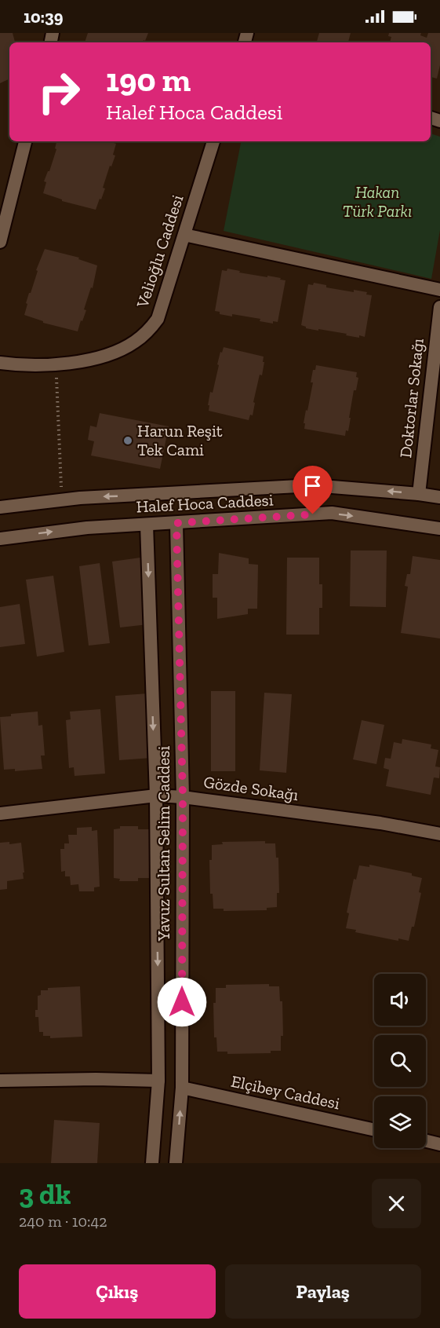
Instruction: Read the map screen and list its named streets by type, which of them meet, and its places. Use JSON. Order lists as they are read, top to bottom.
{
  "streets": {
    "street": [
      "Velioğlu Caddesi",
      "Doktorlar Sokağı",
      "Halef Hoca Caddesi",
      "Gözde Sokağı",
      "Yavuz Sultan Selim Caddesi",
      "Elçibey Caddesi"
    ]
  },
  "crossings": [
    ["Doktorlar Sokağı", "Halef Hoca Caddesi"],
    ["Halef Hoca Caddesi", "Yavuz Sultan Selim Caddesi"],
    ["Gözde Sokağı", "Yavuz Sultan Selim Caddesi"],
    ["Yavuz Sultan Selim Caddesi", "Elçibey Caddesi"]
  ],
  "parks": ["Hakan Türk Parkı"],
  "places": ["Harun Reşit Tek Cami"],
  "page": {
    "status": "10:39",
    "turn": ["190 m", "Halef Hoca Caddesi"],
    "heading": ["3 dk", "240 m · 10:42"],
    "buttons": ["Çıkış", "Paylaş"]
  }
}
